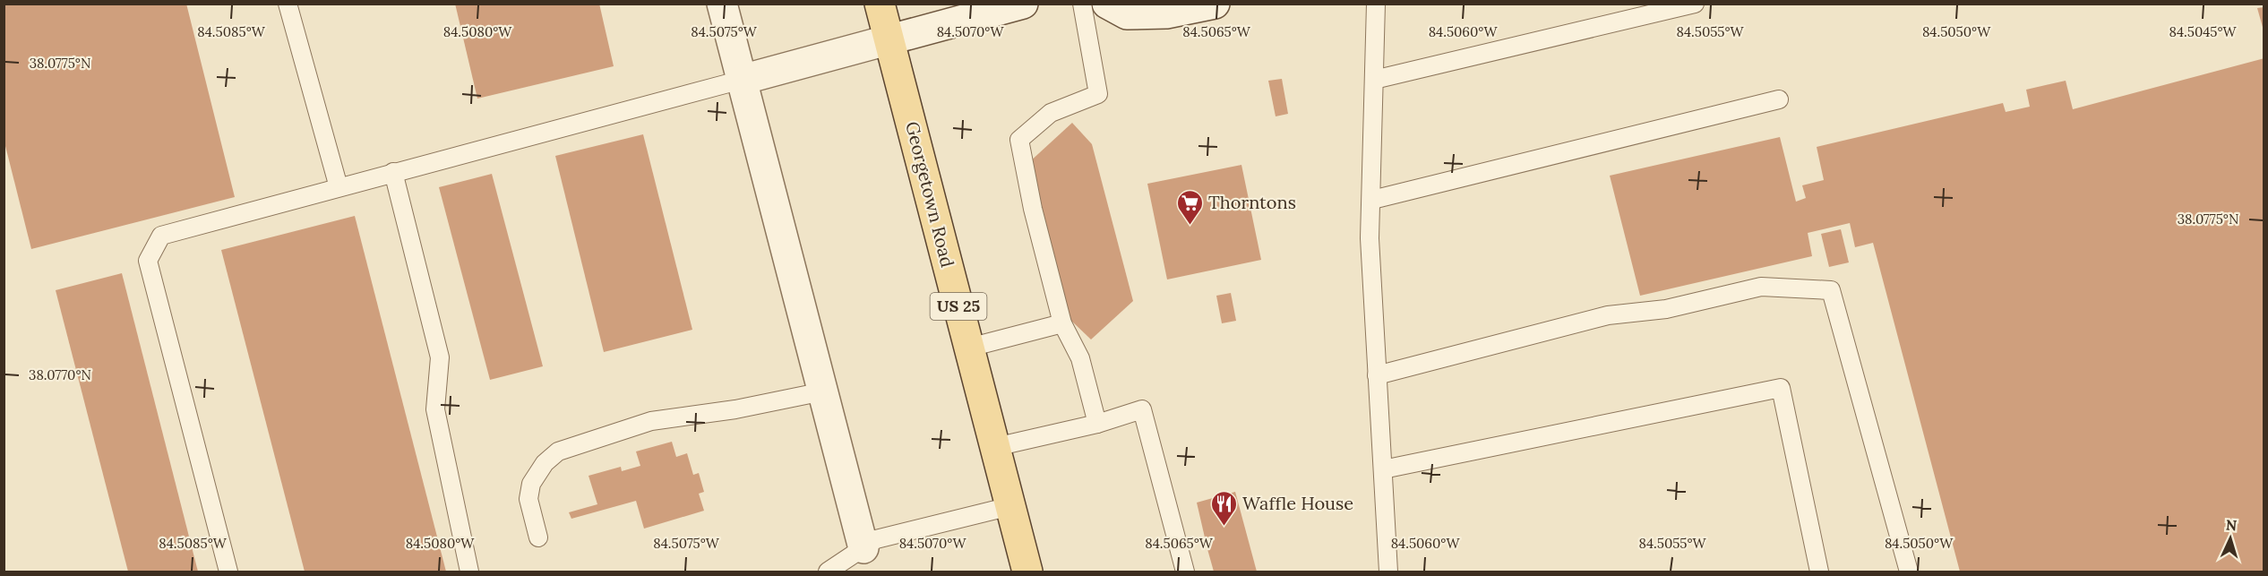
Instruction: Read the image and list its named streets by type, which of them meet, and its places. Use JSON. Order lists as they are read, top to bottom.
{
  "streets": {
    "main road": ["Georgetown Road", "US 25"]
  },
  "places": {
    "supermarket": ["Thorntons"],
    "restaurant": ["Waffle House"]
  },
  "north": "top",
  "coordinates": [
    "84.5085°W",
    "84.5080°W",
    "84.5075°W",
    "84.5070°W",
    "84.5065°W",
    "84.5060°W",
    "84.5055°W",
    "84.5050°W",
    "84.5045°W",
    "38.0775°N",
    "38.0770°N"
  ]
}
